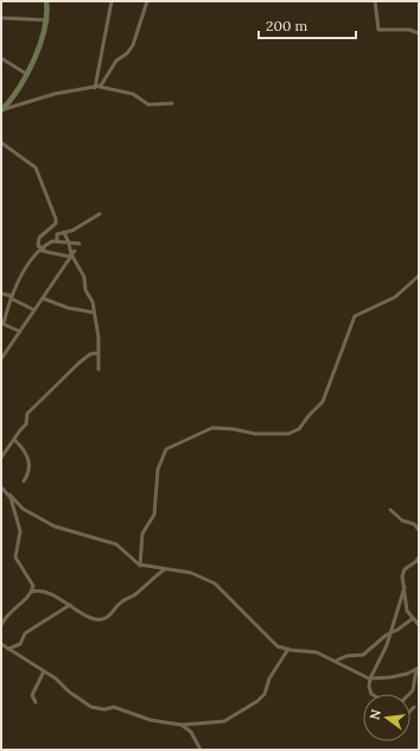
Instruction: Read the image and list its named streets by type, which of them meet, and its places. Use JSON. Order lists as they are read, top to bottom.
{
  "scale_bar": "200 m",
  "north": "left"
}
